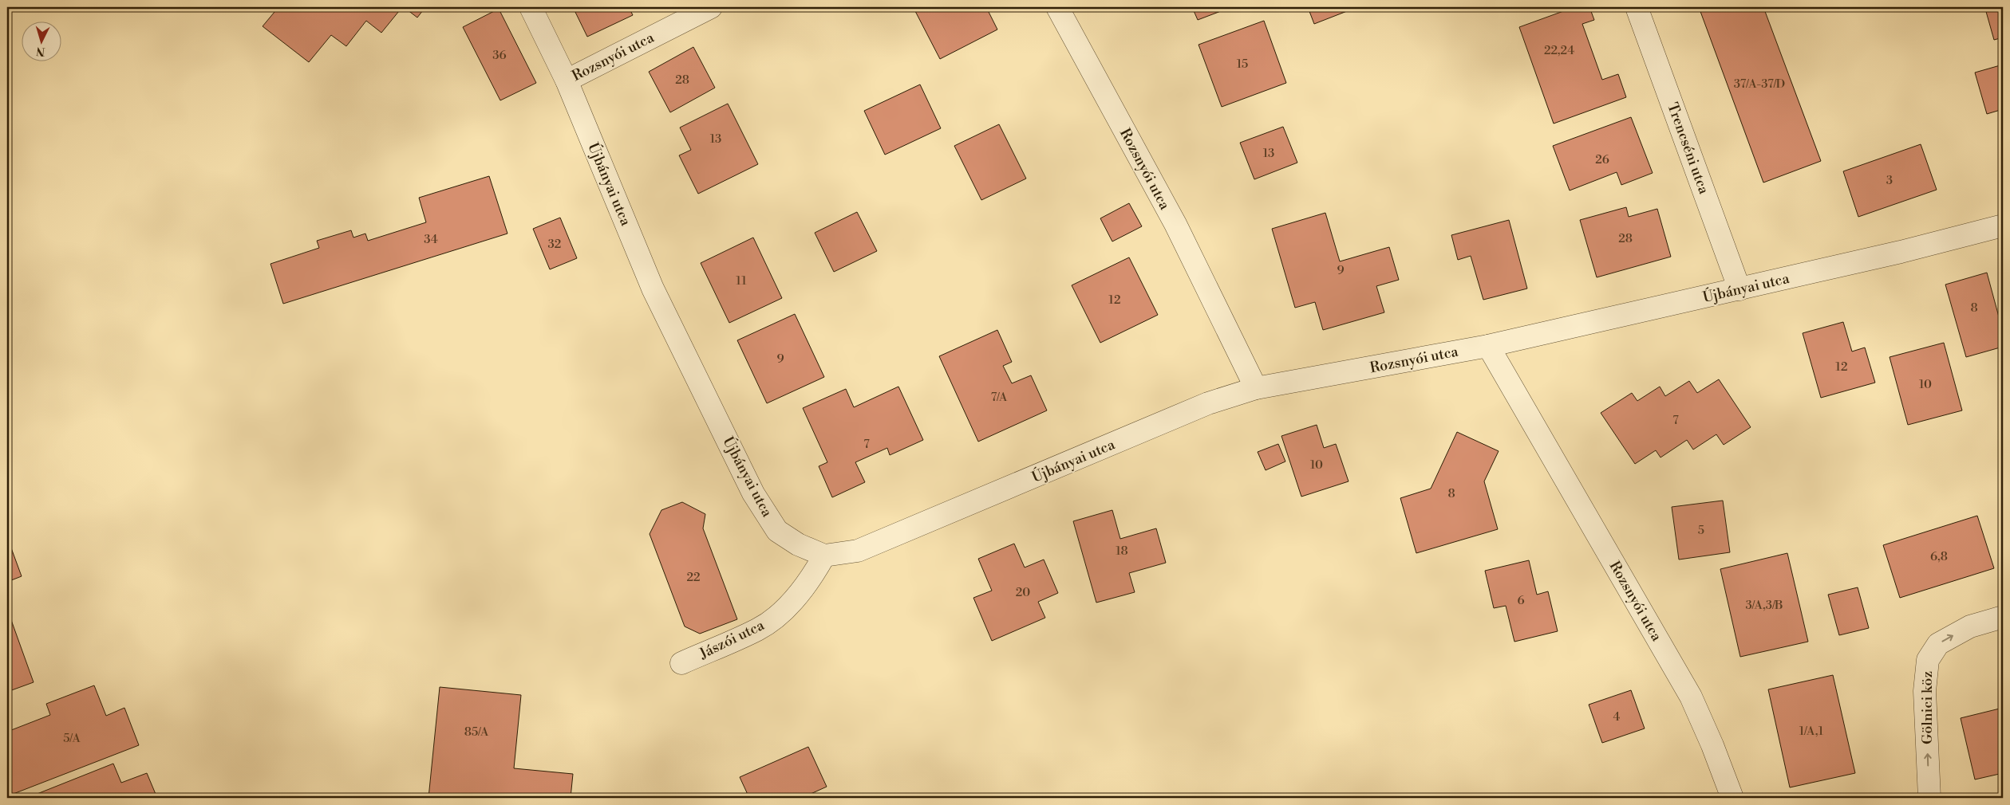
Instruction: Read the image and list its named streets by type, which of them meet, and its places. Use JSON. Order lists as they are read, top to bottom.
{
  "streets": {
    "street": [
      "Rozsnyói utca",
      "Trencséni utca",
      "Újbányai utca",
      "Jászói utca",
      "Gölnici köz"
    ]
  },
  "crossings": [
    ["Rozsnyói utca", "Újbányai utca"],
    ["Trencséni utca", "Újbányai utca"],
    ["Újbányai utca", "Jászói utca"]
  ],
  "one_way": ["Gölnici köz"],
  "house_numbers": [
    "22,24",
    "36",
    "15",
    "28",
    "37/A-37/D",
    "13",
    "13",
    "26",
    "3",
    "28",
    "34",
    "32",
    "9",
    "11",
    "12",
    "8",
    "9",
    "12",
    "10",
    "7/A",
    "7",
    "7",
    "10",
    "8",
    "5",
    "18",
    "6,8",
    "22",
    "20",
    "6",
    "3/A,3/B",
    "4",
    "1/A,1",
    "85/A",
    "5/A"
  ],
  "north": "bottom"
}
